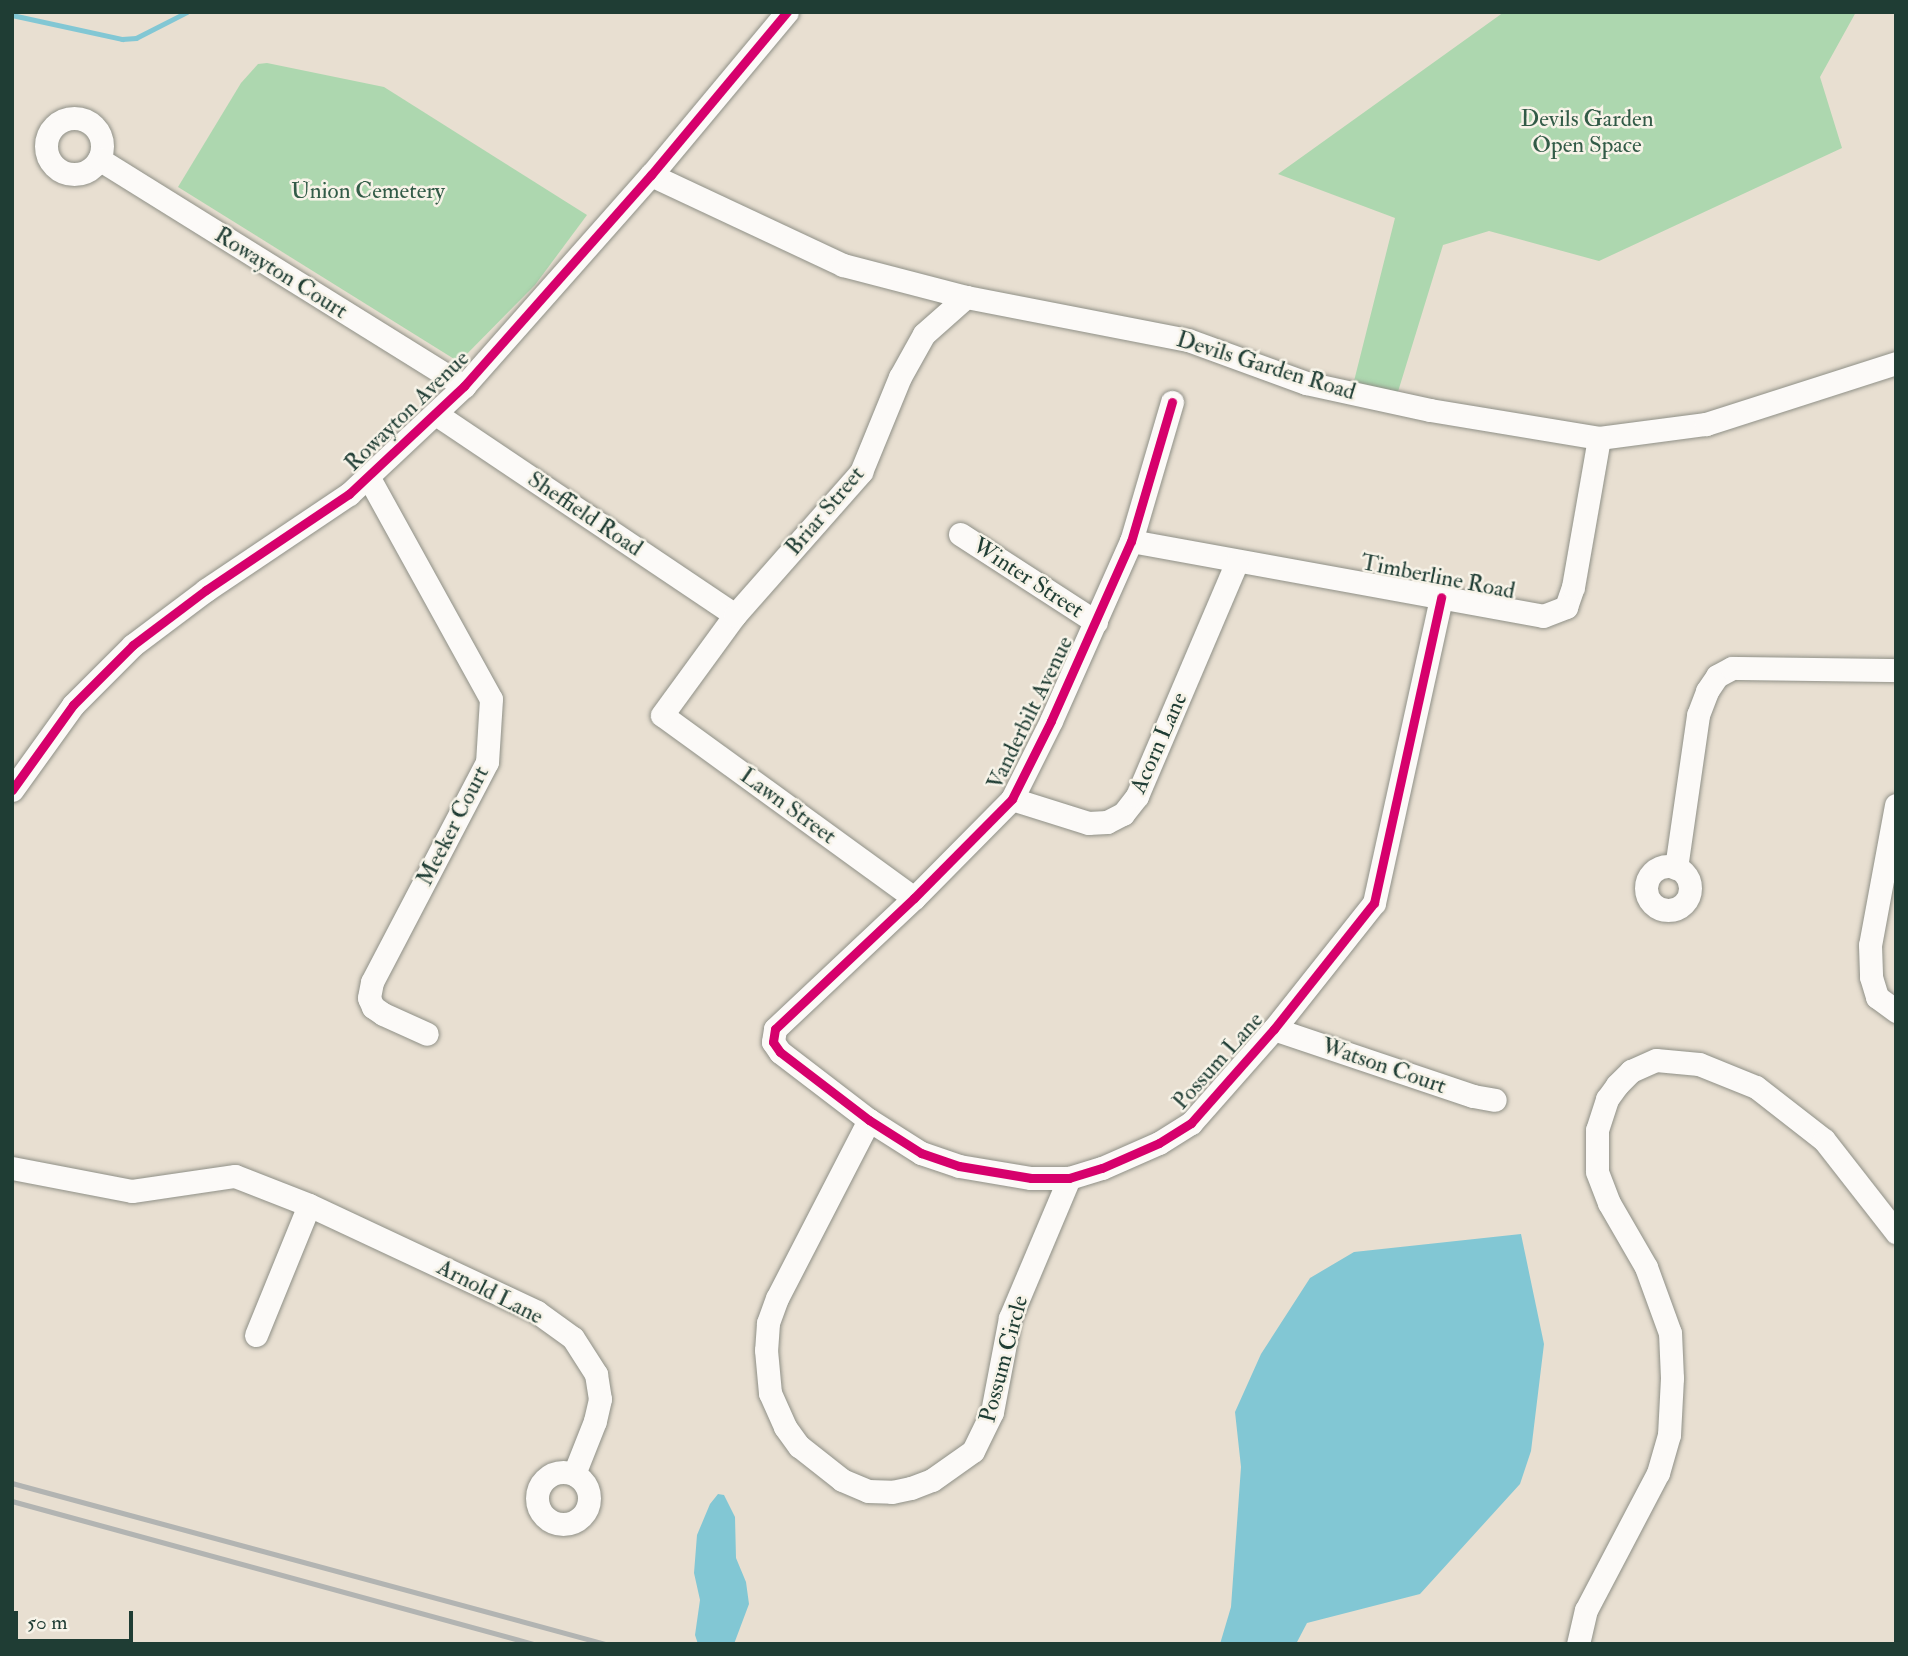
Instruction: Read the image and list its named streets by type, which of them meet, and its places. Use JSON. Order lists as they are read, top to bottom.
{
  "streets": {
    "street": [
      "Rowayton Court",
      "Devils Garden Road",
      "Rowayton Avenue",
      "Briar Street",
      "Sheffield Road",
      "Timberline Road",
      "Winter Street",
      "Vanderbilt Avenue",
      "Acorn Lane",
      "Lawn Street",
      "Meeker Court",
      "Possum Lane",
      "Watson Court",
      "Arnold Lane",
      "Possum Circle"
    ]
  },
  "crossings": [
    ["Rowayton Court", "Rowayton Avenue"],
    ["Devils Garden Road", "Rowayton Avenue"],
    ["Devils Garden Road", "Briar Street"],
    ["Devils Garden Road", "Timberline Road"],
    ["Rowayton Avenue", "Sheffield Road"],
    ["Rowayton Avenue", "Meeker Court"],
    ["Briar Street", "Sheffield Road"],
    ["Briar Street", "Lawn Street"],
    ["Timberline Road", "Vanderbilt Avenue"],
    ["Timberline Road", "Acorn Lane"],
    ["Timberline Road", "Possum Lane"],
    ["Winter Street", "Vanderbilt Avenue"],
    ["Vanderbilt Avenue", "Acorn Lane"],
    ["Vanderbilt Avenue", "Lawn Street"],
    ["Vanderbilt Avenue", "Possum Lane"],
    ["Possum Lane", "Watson Court"],
    ["Possum Lane", "Possum Circle"]
  ],
  "parks": ["Devils Garden Open Space", "Union Cemetery"],
  "scale_bar": "50 m"
}
